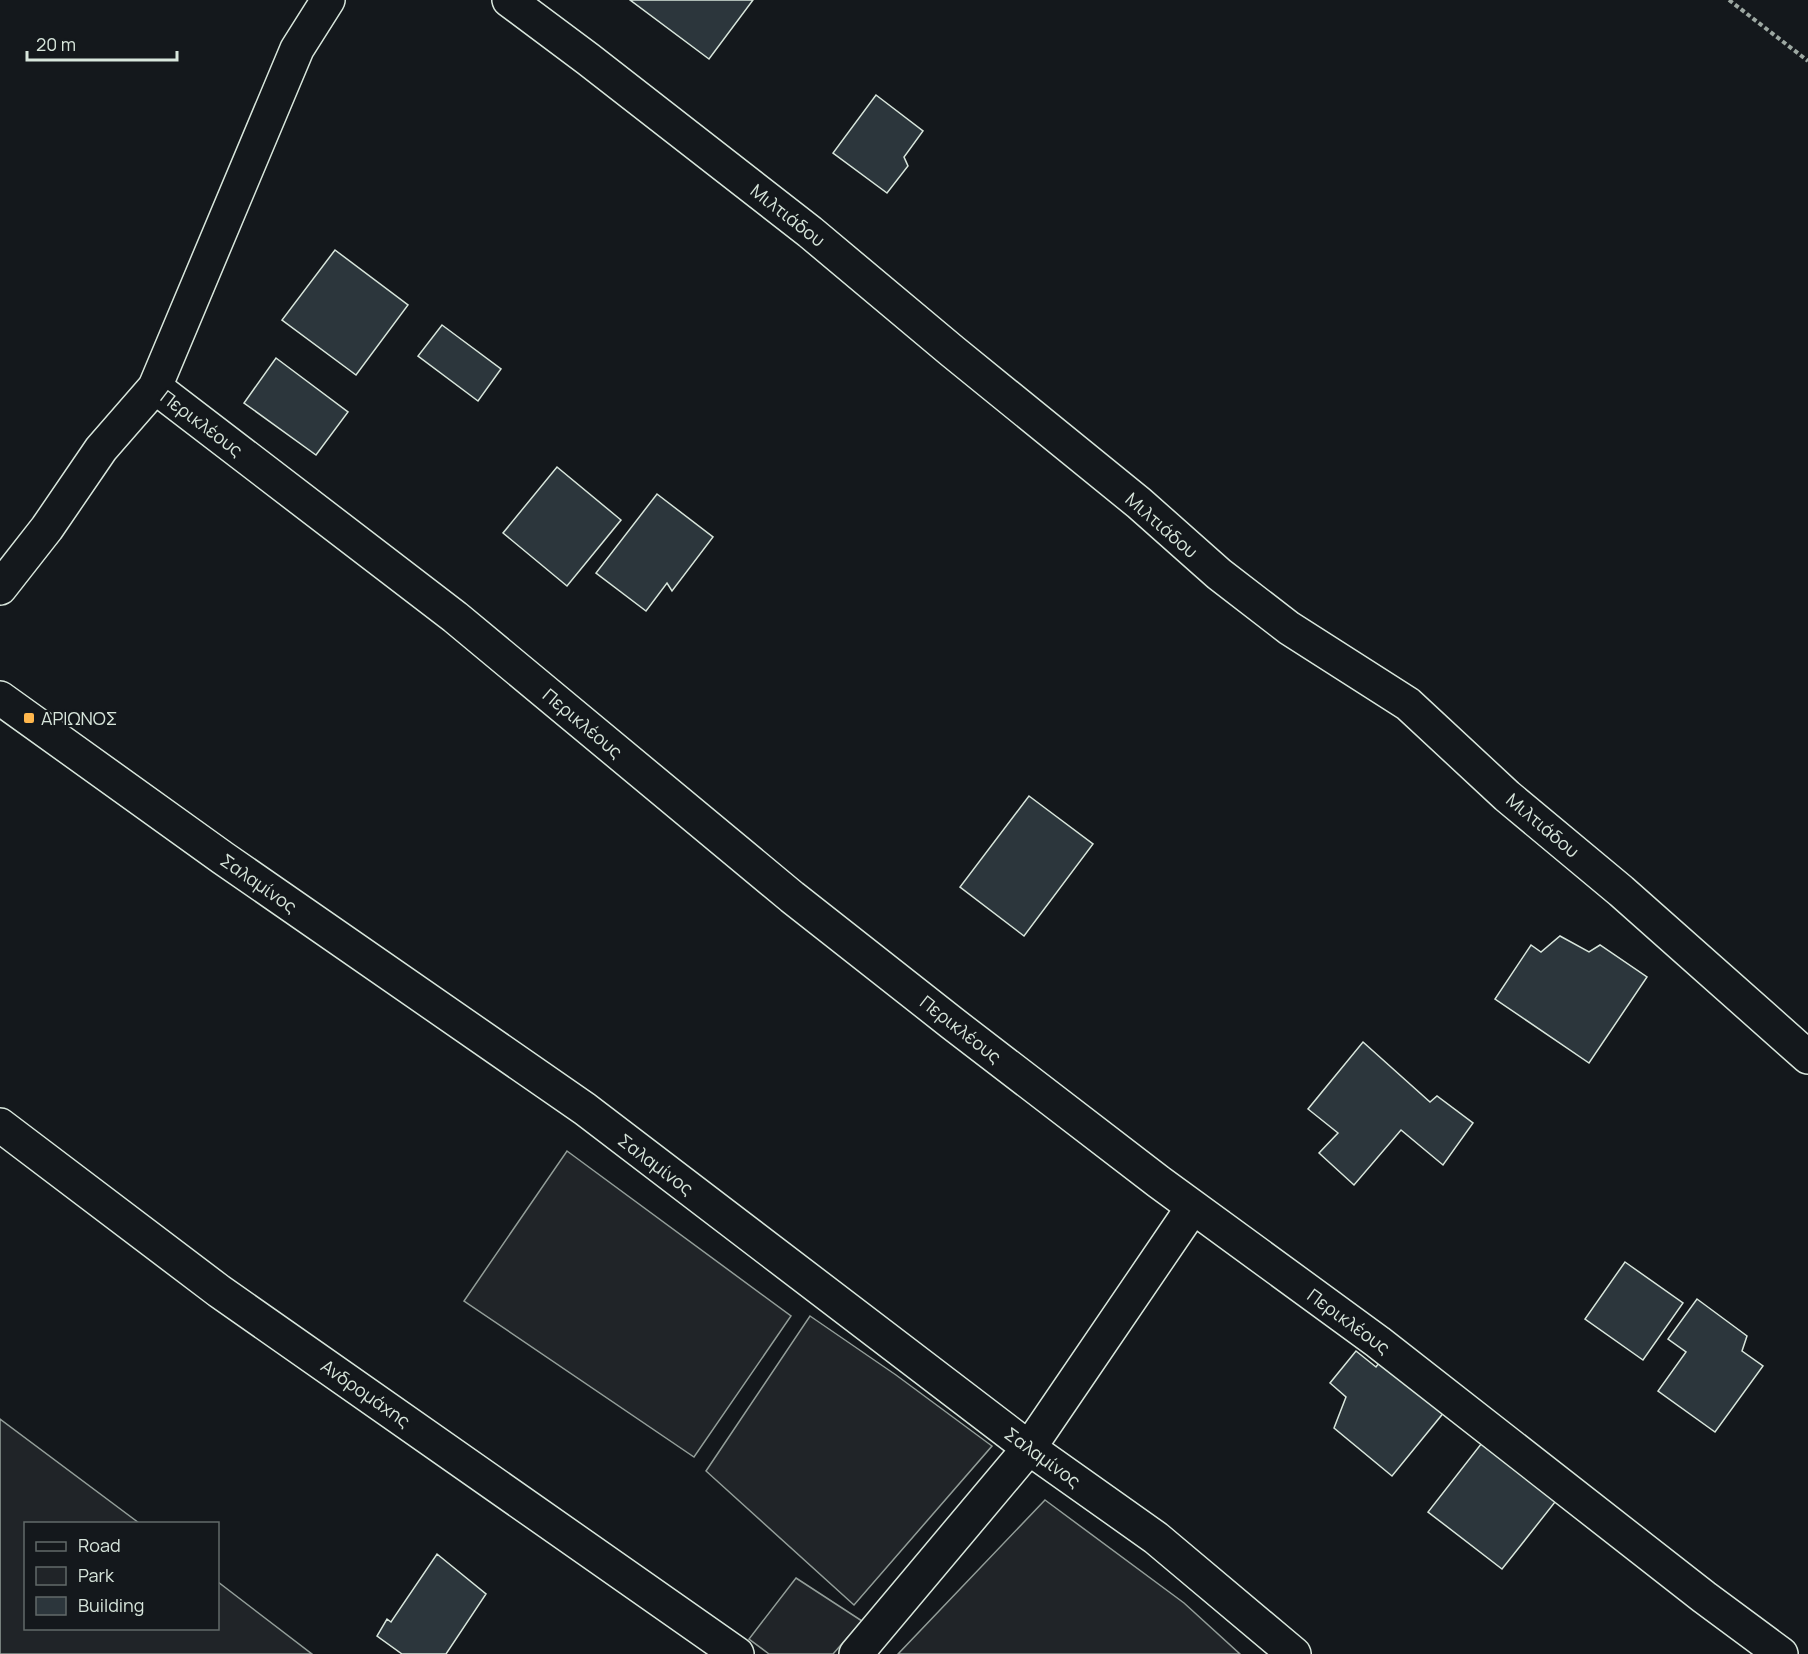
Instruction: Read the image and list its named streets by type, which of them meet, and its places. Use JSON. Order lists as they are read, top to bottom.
{
  "streets": {
    "street": [
      "Μιλτιάδου",
      "Περικλέους",
      "Σαλαμίνος",
      "Ανδρομάχης"
    ]
  },
  "places": {
    "transit": ["ΑΡΙΩΝΟΣ"]
  },
  "legend": ["Road", "Park", "Building"],
  "scale_bar": "20 m"
}
